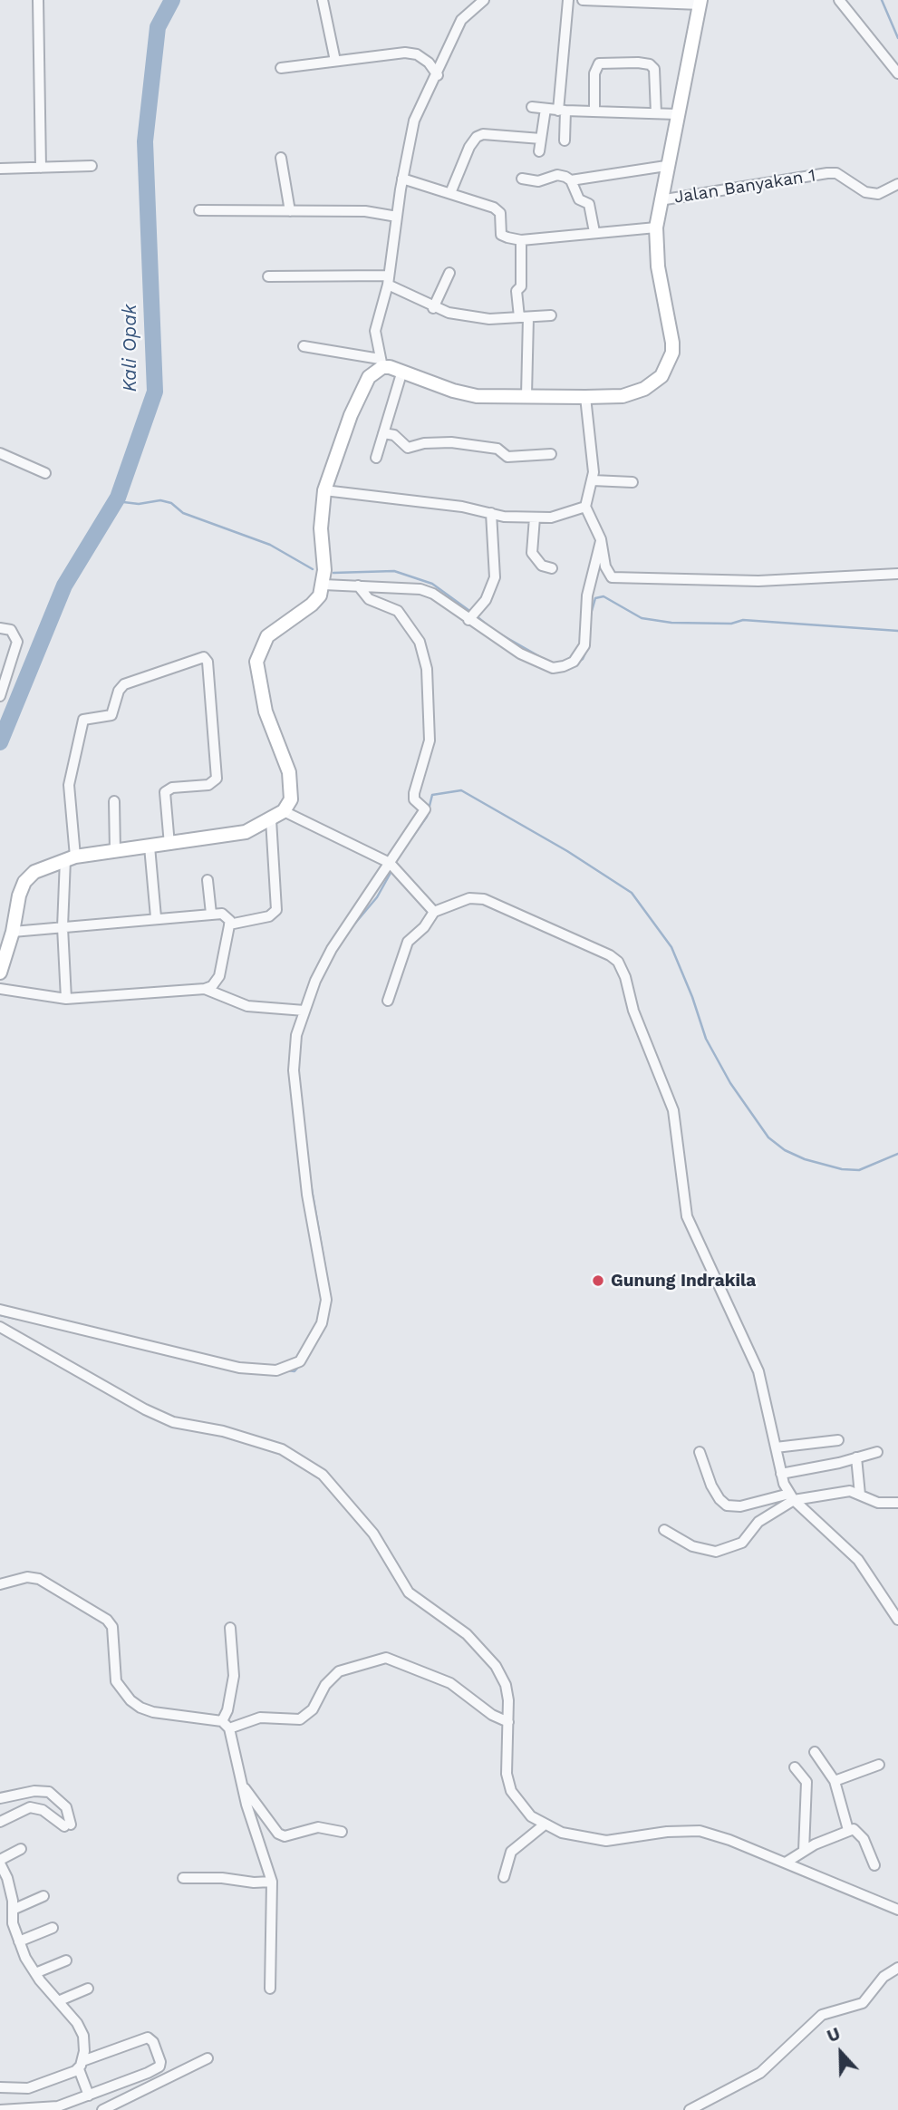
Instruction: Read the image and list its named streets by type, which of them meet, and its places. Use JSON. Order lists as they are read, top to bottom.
{
  "streets": {
    "street": ["Jalan Banyakan 1"]
  },
  "water": ["Kali Opak"],
  "places": ["Gunung Indrakila"],
  "north": "top"
}
